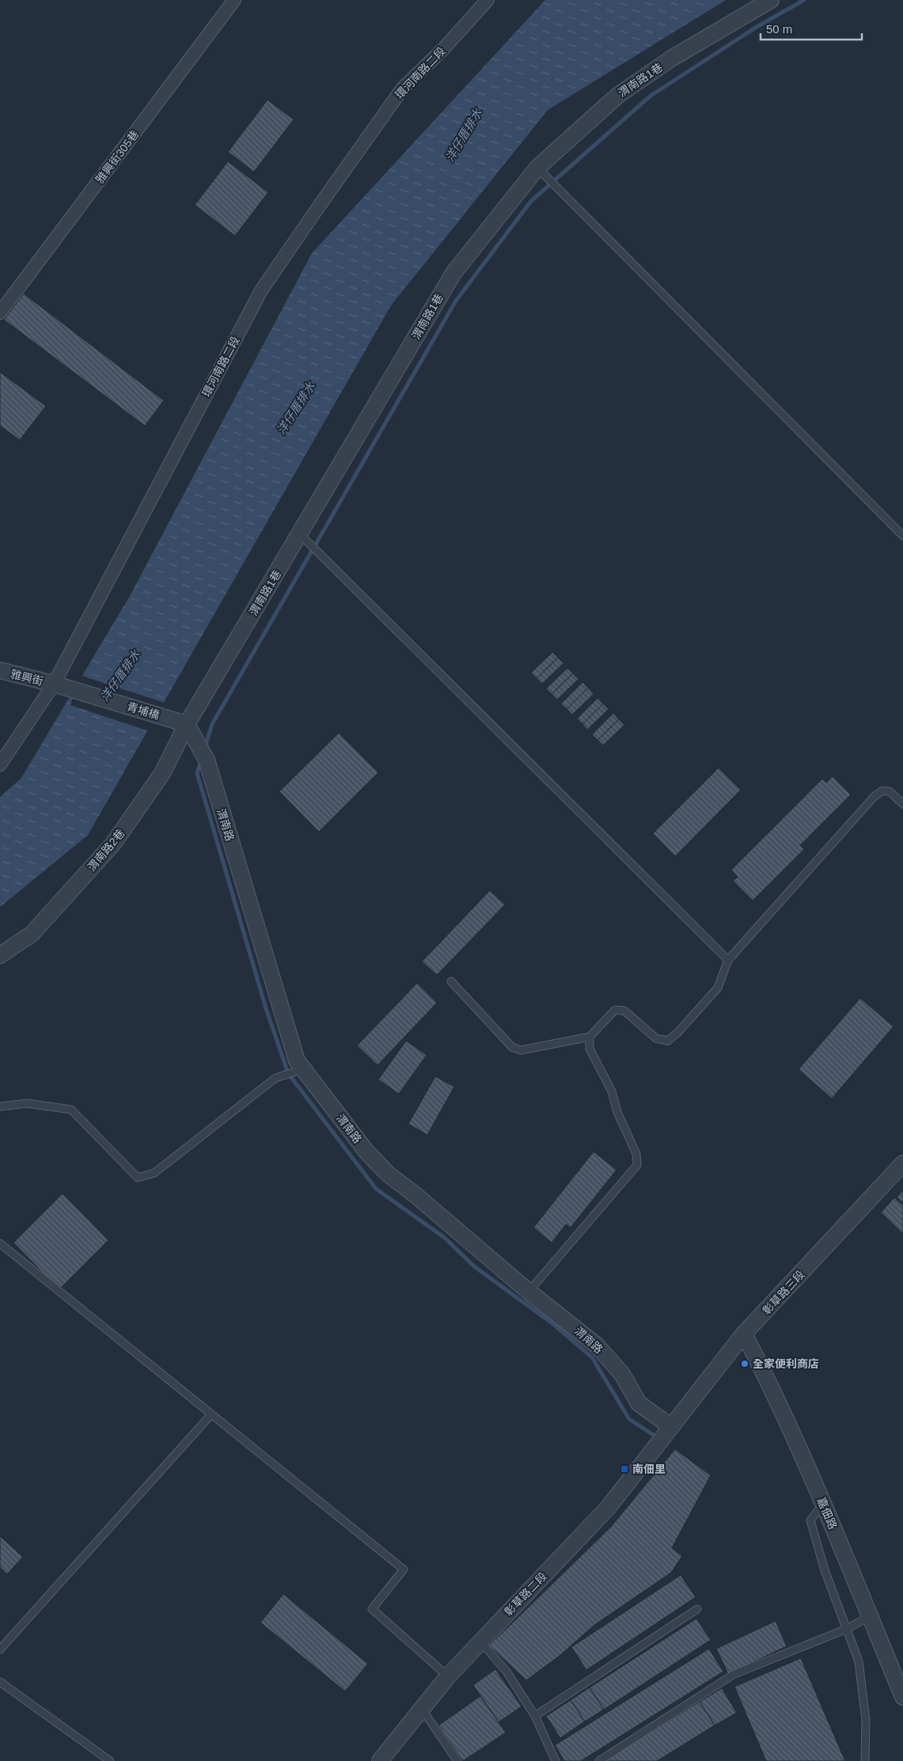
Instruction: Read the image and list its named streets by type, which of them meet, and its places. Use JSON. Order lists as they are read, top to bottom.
{
  "streets": {
    "street": [
      "環河南路二段",
      "渭南路1巷",
      "雅興街305巷",
      "雅興街",
      "青埔橋",
      "渭南路",
      "渭南路2巷",
      "彰草路三段",
      "嘉佃路",
      "彰草路二段"
    ]
  },
  "crossings": [
    ["環河南路二段", "雅興街"],
    ["環河南路二段", "青埔橋"],
    ["渭南路1巷", "青埔橋"],
    ["渭南路1巷", "渭南路"],
    ["渭南路1巷", "渭南路2巷"],
    ["雅興街", "青埔橋"],
    ["青埔橋", "渭南路"],
    ["青埔橋", "渭南路2巷"],
    ["渭南路", "渭南路2巷"],
    ["渭南路", "彰草路三段"],
    ["渭南路", "彰草路二段"],
    ["彰草路三段", "嘉佃路"],
    ["彰草路三段", "彰草路二段"]
  ],
  "water": ["洋仔厝排水"],
  "places": {
    "other": ["全家便利商店"],
    "transit": ["南佃里"]
  },
  "scale_bar": "50 m"
}
